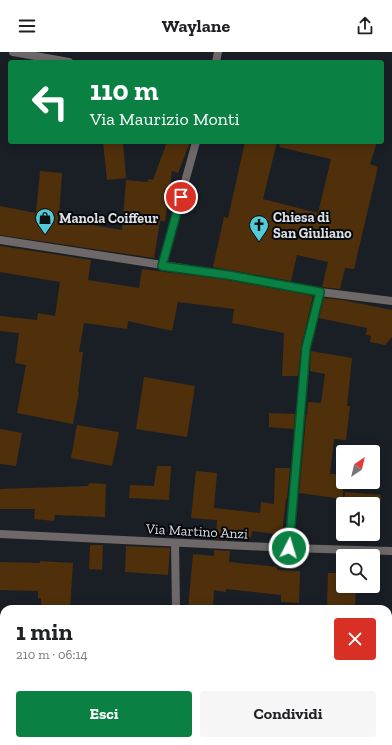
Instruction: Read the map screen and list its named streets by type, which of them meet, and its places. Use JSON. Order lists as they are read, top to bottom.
{
  "streets": {
    "street": ["Via Martino Anzi"]
  },
  "places": {
    "shop": ["Manola Coiffeur"],
    "church": ["Chiesa di San Giuliano"]
  },
  "north": "top right",
  "page": {
    "header": "Waylane",
    "turn": ["110 m", "Via Maurizio Monti"],
    "heading": ["1 min", "210 m · 06:14"],
    "buttons": ["Esci", "Condividi"]
  }
}
